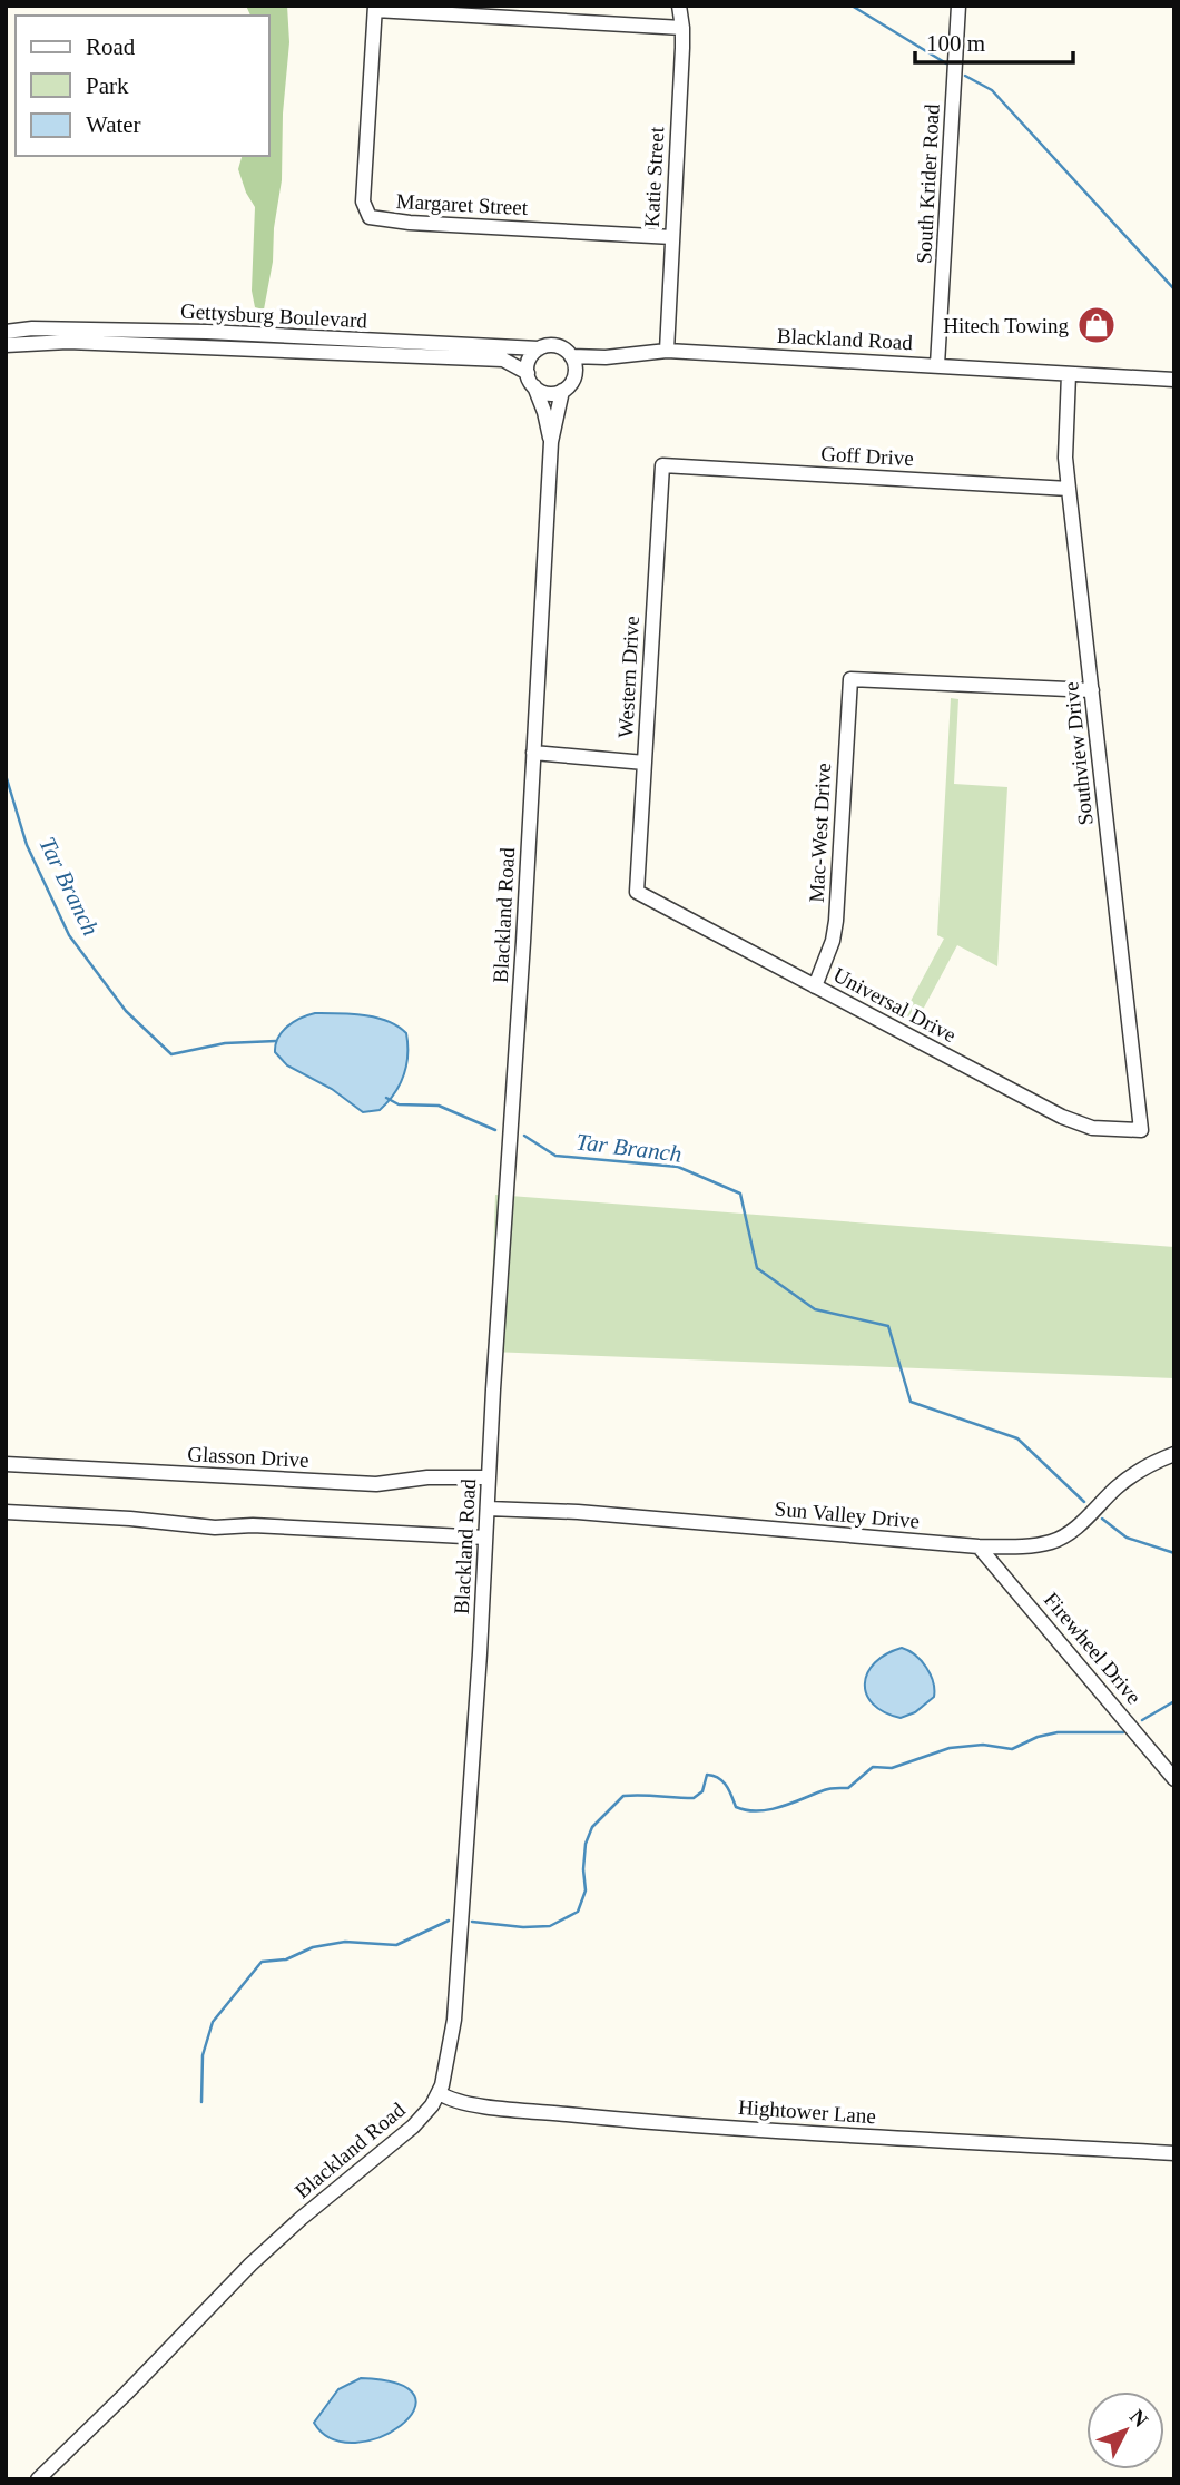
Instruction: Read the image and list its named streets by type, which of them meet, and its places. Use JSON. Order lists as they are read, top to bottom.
{
  "streets": {
    "street": [
      "Katie Street",
      "South Krider Road",
      "Margaret Street",
      "Gettysburg Boulevard",
      "Blackland Road",
      "Goff Drive",
      "Western Drive",
      "Southview Drive",
      "Mac-West Drive",
      "Universal Drive",
      "Glasson Drive",
      "Sun Valley Drive",
      "Firewheel Drive",
      "Hightower Lane"
    ]
  },
  "crossings": [
    ["Katie Street", "Margaret Street"],
    ["Katie Street", "Blackland Road"],
    ["South Krider Road", "Blackland Road"],
    ["Gettysburg Boulevard", "Blackland Road"],
    ["Blackland Road", "Southview Drive"],
    ["Blackland Road", "Glasson Drive"],
    ["Blackland Road", "Sun Valley Drive"],
    ["Blackland Road", "Hightower Lane"],
    ["Goff Drive", "Western Drive"],
    ["Goff Drive", "Southview Drive"],
    ["Western Drive", "Universal Drive"],
    ["Southview Drive", "Mac-West Drive"],
    ["Southview Drive", "Universal Drive"],
    ["Mac-West Drive", "Universal Drive"],
    ["Sun Valley Drive", "Firewheel Drive"]
  ],
  "water": ["Tar Branch"],
  "places": {
    "shop": ["Hitech Towing"]
  },
  "legend": ["Road", "Park", "Water"],
  "scale_bar": "100 m",
  "north": "top right"
}
